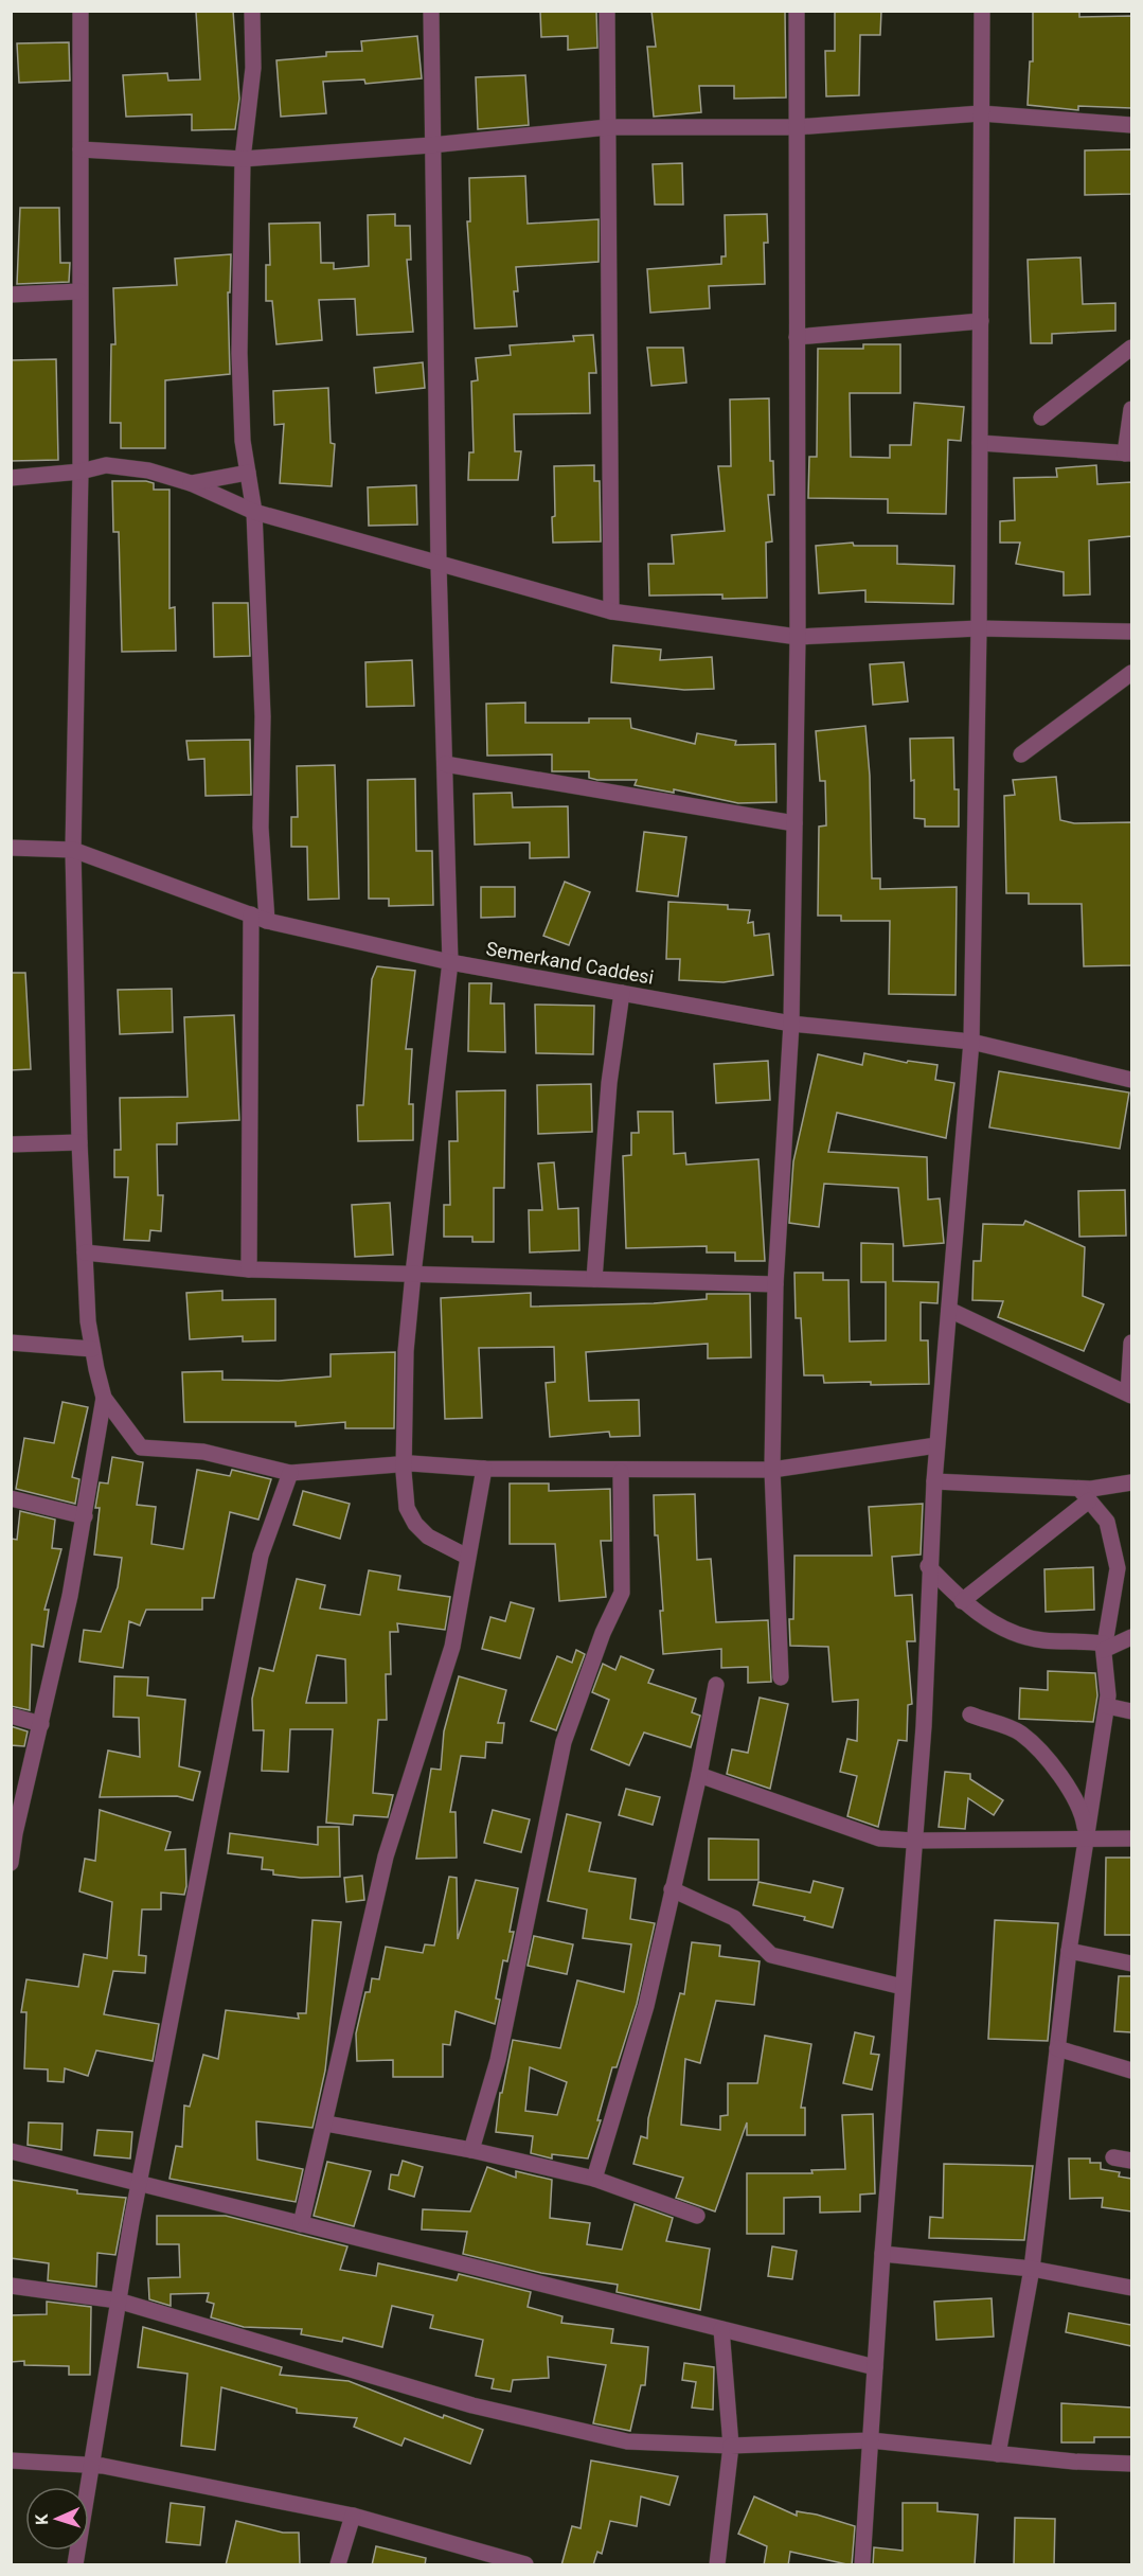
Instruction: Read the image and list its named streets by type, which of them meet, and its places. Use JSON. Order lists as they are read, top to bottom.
{
  "streets": {
    "street": ["Semerkand Caddesi"]
  },
  "north": "left"
}
